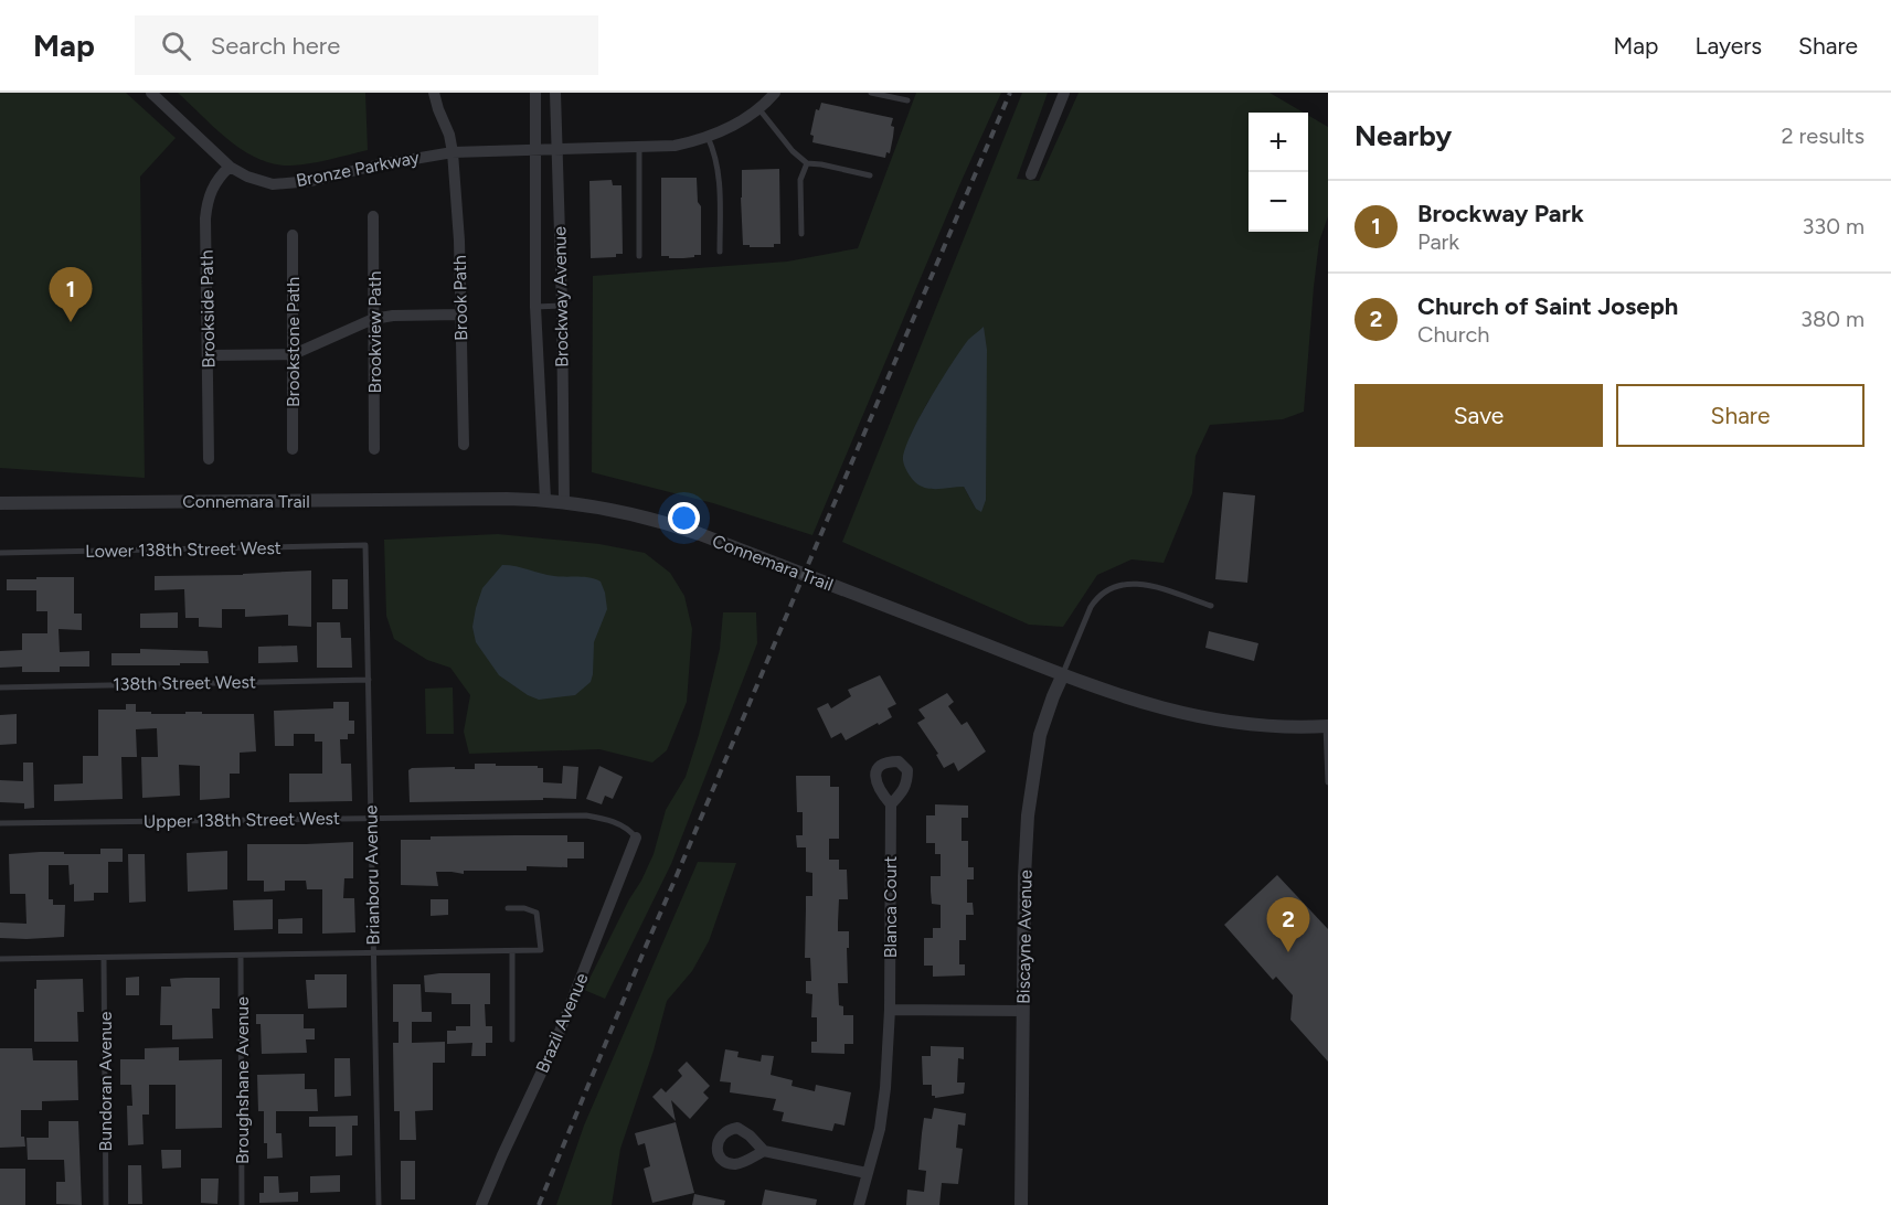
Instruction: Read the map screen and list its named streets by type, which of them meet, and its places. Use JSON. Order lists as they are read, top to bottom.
{
  "streets": {
    "street": [
      "Bronze Parkway",
      "Brockway Avenue",
      "Brook Path",
      "Brookside Path",
      "Brookview Path",
      "Brookstone Path",
      "Connemara Trail",
      "Blanca Court",
      "Biscayne Avenue",
      "Brazil Avenue"
    ],
    "lane": [
      "Lower 138th Street West",
      "138th Street West",
      "Upper 138th Street West",
      "Brianboru Avenue",
      "Broughshane Avenue",
      "Bundoran Avenue"
    ]
  },
  "crossings": [
    ["Bronze Parkway", "Brockway Avenue"],
    ["Bronze Parkway", "Brook Path"],
    ["Bronze Parkway", "Brookside Path"],
    ["Brockway Avenue", "Connemara Trail"],
    ["Connemara Trail", "Biscayne Avenue"],
    ["Lower 138th Street West", "Brianboru Avenue"],
    ["138th Street West", "Brianboru Avenue"],
    ["Upper 138th Street West", "Brianboru Avenue"],
    ["Upper 138th Street West", "Brazil Avenue"]
  ],
  "page": {
    "header": "Map",
    "search": "Search here",
    "nav": ["Map", "Layers", "Share"],
    "heading": ["Nearby", "2 results"],
    "map_buttons": ["+", "−"],
    "list": [
      {
        "mark": "1",
        "name": "Brockway Park",
        "note": "Park",
        "value": "330 m"
      },
      {
        "mark": "2",
        "name": "Church of Saint Joseph",
        "note": "Church",
        "value": "380 m"
      }
    ],
    "pins": ["1", "2"],
    "buttons": ["Save", "Share"]
  }
}
